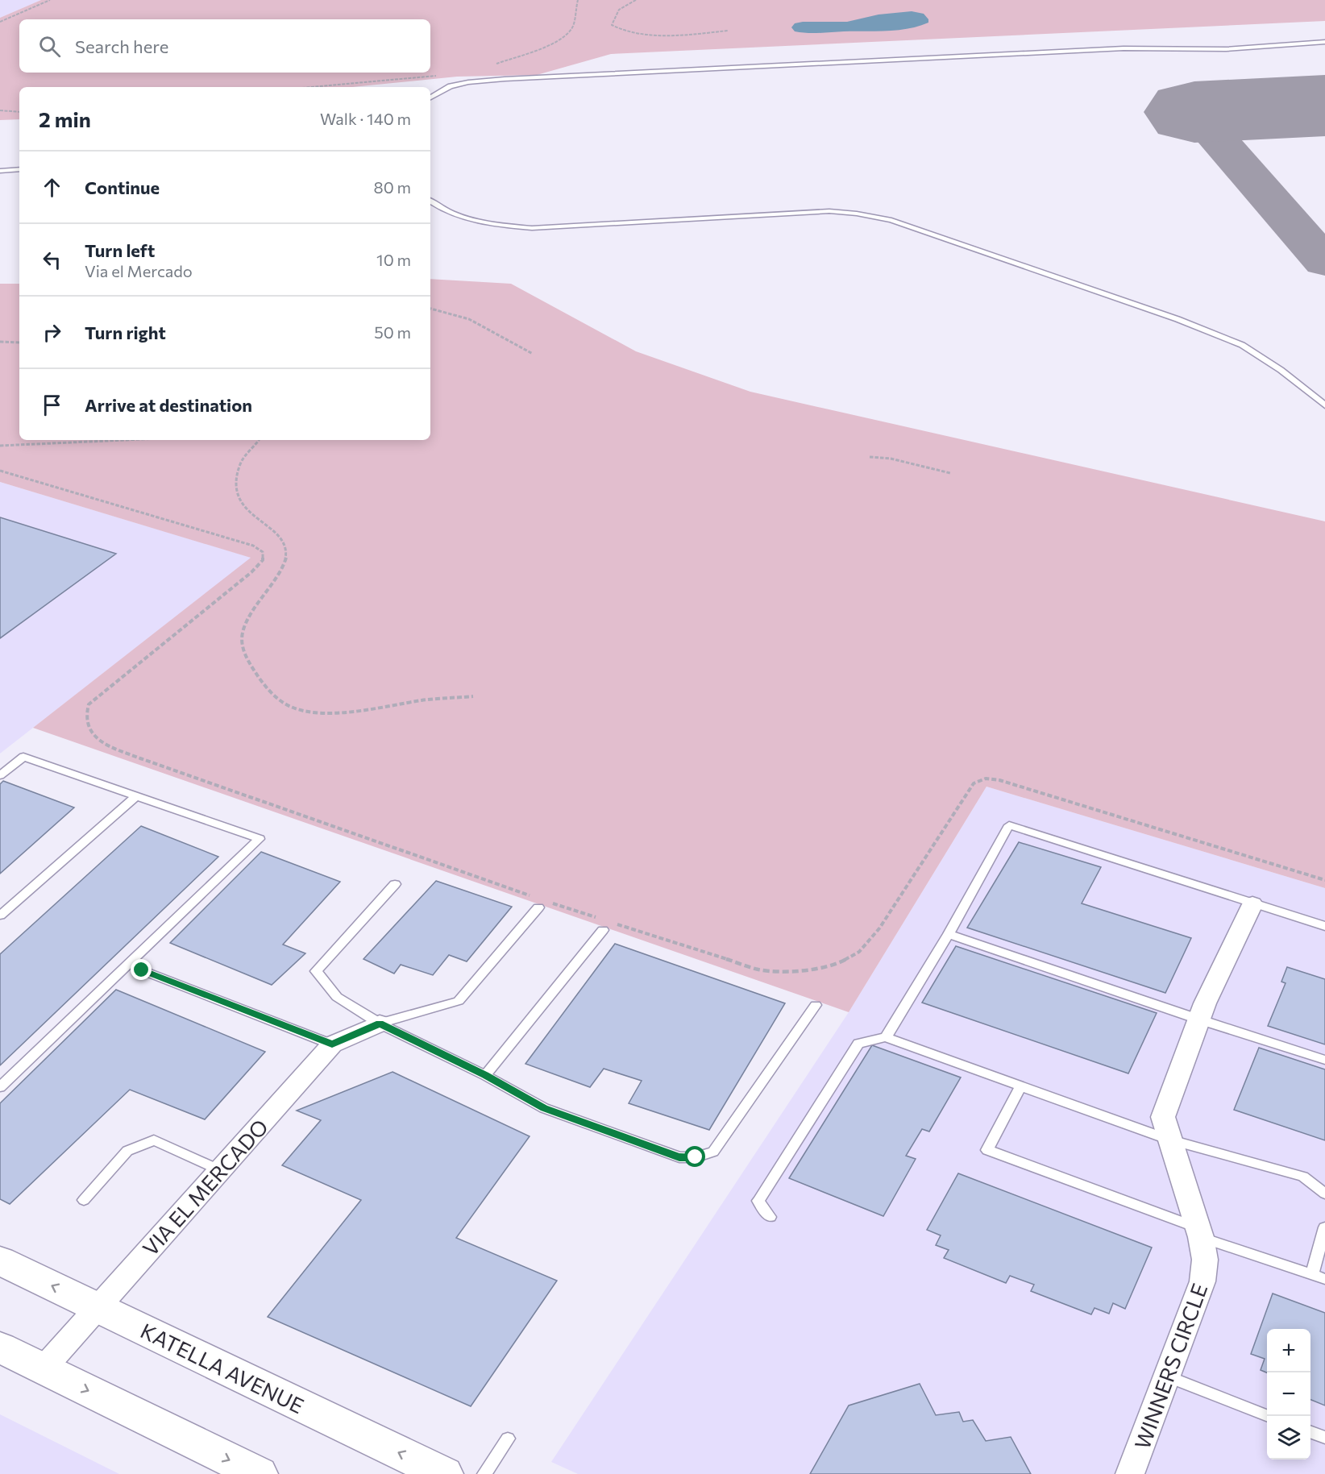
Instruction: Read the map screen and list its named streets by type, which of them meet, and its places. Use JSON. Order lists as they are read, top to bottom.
{
  "streets": {
    "main road": ["KATELLA AVENUE"],
    "street": ["VIA EL MERCADO", "WINNERS CIRCLE"]
  },
  "crossings": [
    ["VIA EL MERCADO", "KATELLA AVENUE"]
  ],
  "page": {
    "search": "Search here",
    "heading": ["2 min", "Walk · 140 m"],
    "list": [
      ["Continue", "80 m"],
      ["Turn left", "Via el Mercado", "10 m"],
      ["Turn right", "50 m"],
      "Arrive at destination"
    ],
    "map_buttons": ["+", "−"]
  }
}
